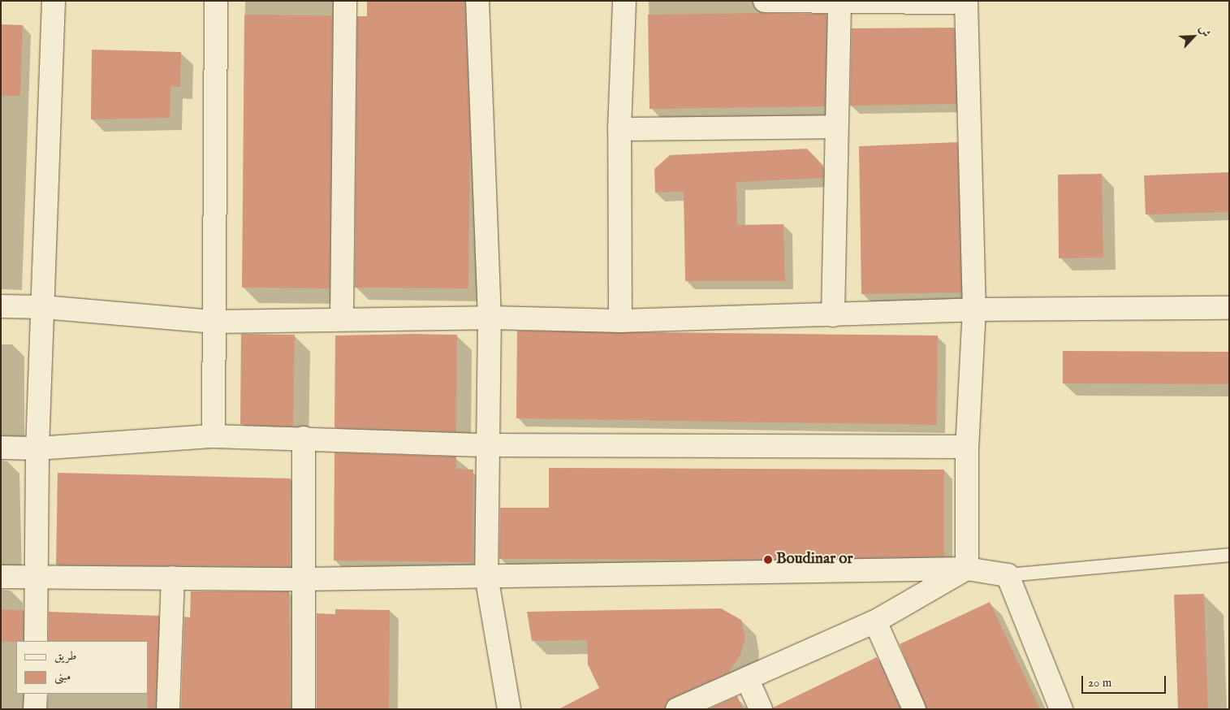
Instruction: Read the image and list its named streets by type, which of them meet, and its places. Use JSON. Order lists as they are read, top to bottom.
{
  "places": ["Boudinar or"],
  "legend": ["طريق", "مبنى"],
  "scale_bar": "20 m",
  "north": "top right"
}
